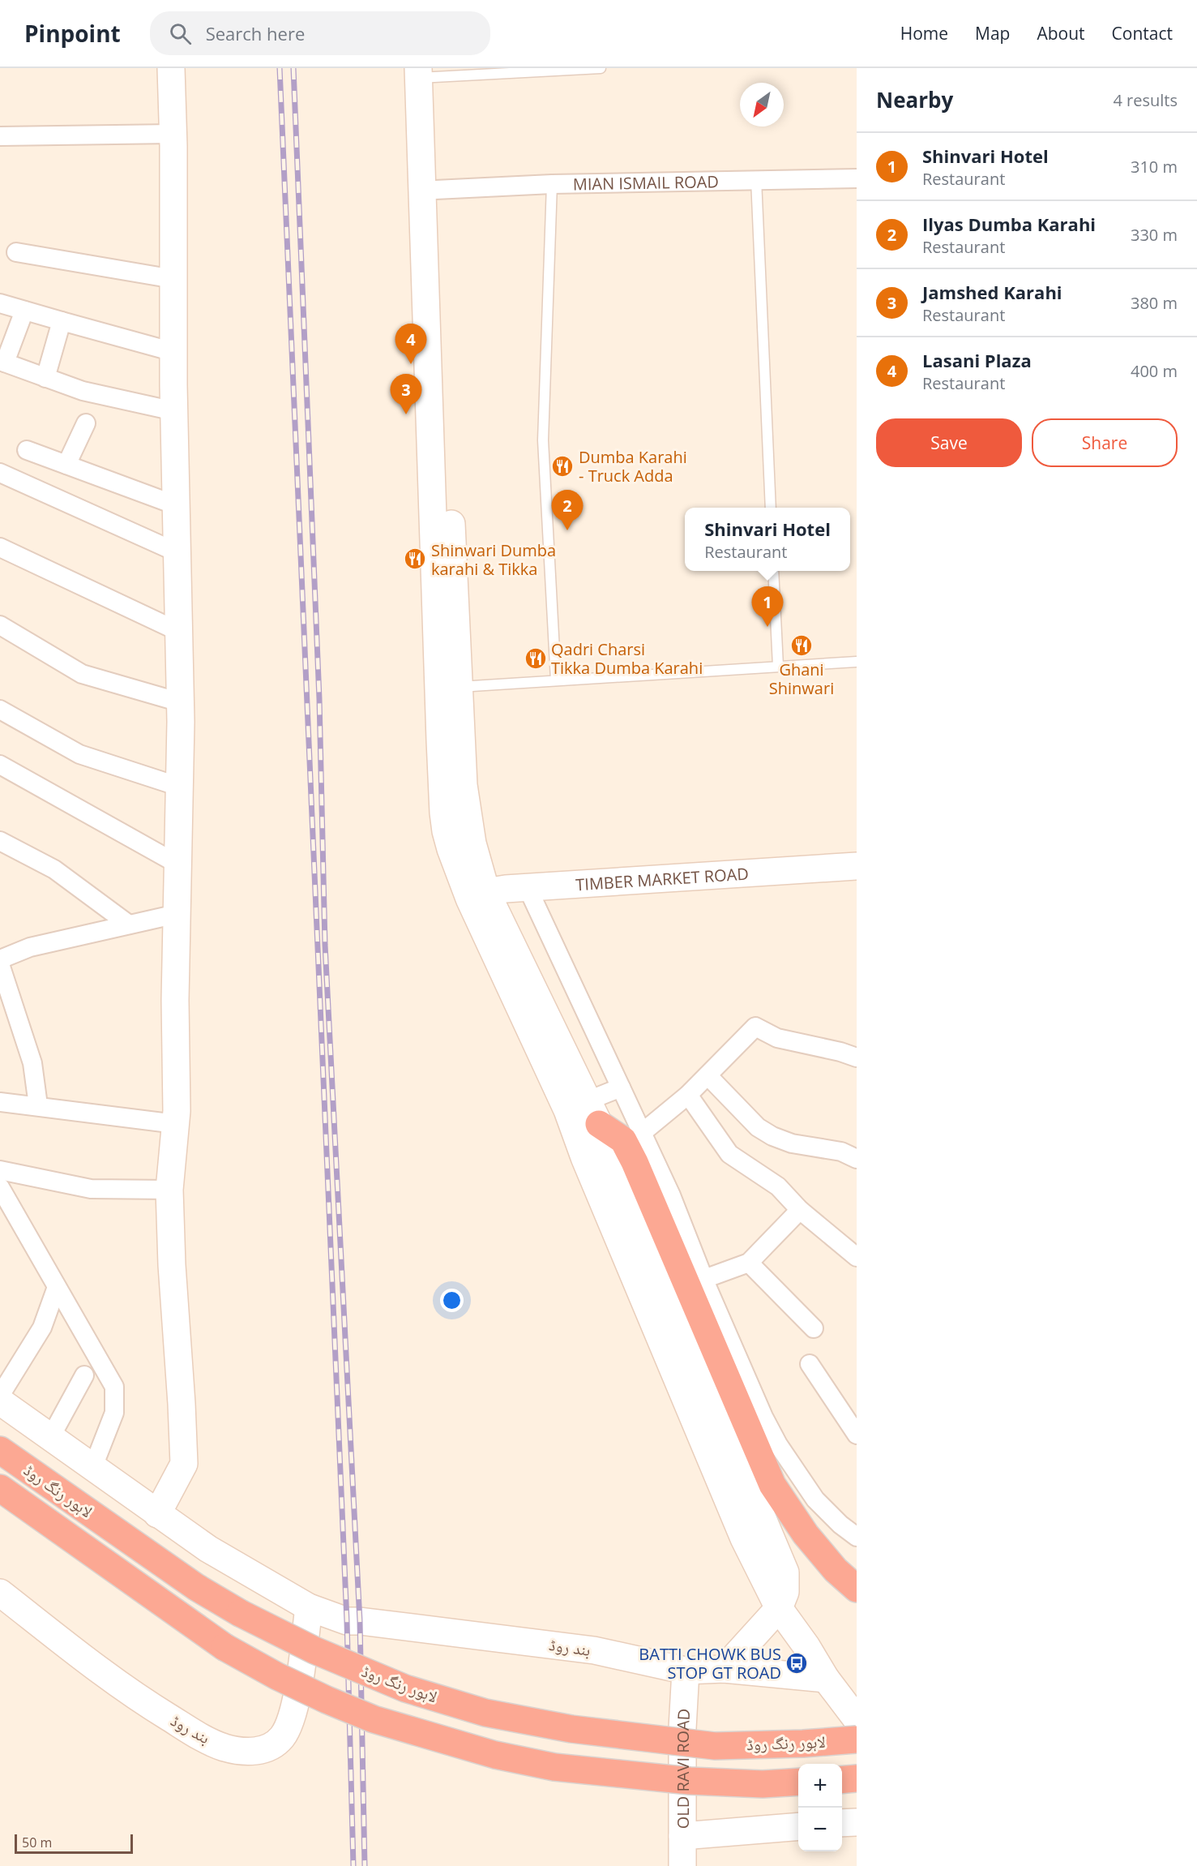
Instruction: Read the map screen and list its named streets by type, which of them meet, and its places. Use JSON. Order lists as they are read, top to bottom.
{
  "streets": {
    "highway": ["لاہور رنگ روڈ"],
    "main road": ["TIMBER MARKET ROAD", "بند روڈ", "OLD RAVI ROAD"],
    "street": ["MIAN ISMAIL ROAD"]
  },
  "crossings": [
    ["بند روڈ", "OLD RAVI ROAD"]
  ],
  "places": {
    "restaurant": [
      "Dumba Karahi - Truck Adda",
      "Shinwari Dumba karahi & Tikka",
      "Ghani Shinwari",
      "Qadri Charsi Tikka Dumba Karahi"
    ],
    "bus stop": ["BATTI CHOWK BUS STOP GT ROAD"]
  },
  "scale_bar": "50 m",
  "north": "bottom left",
  "page": {
    "header": "Pinpoint",
    "search": "Search here",
    "nav": [
      "Home",
      "Map",
      "About",
      "Contact"
    ],
    "heading": ["Nearby", "4 results"],
    "list": [
      {
        "mark": "1",
        "name": "Shinvari Hotel",
        "note": "Restaurant",
        "value": "310 m"
      },
      {
        "mark": "2",
        "name": "Ilyas Dumba Karahi",
        "note": "Restaurant",
        "value": "330 m"
      },
      {
        "mark": "3",
        "name": "Jamshed Karahi",
        "note": "Restaurant",
        "value": "380 m"
      },
      {
        "mark": "4",
        "name": "Lasani Plaza",
        "note": "Restaurant",
        "value": "400 m"
      }
    ],
    "pins": [
      "4",
      "3",
      "2",
      "1"
    ],
    "buttons": ["Save", "Share"],
    "popup": ["Shinvari Hotel", "Restaurant"],
    "map_buttons": ["+", "−"],
    "scale": "50 m"
  }
}
